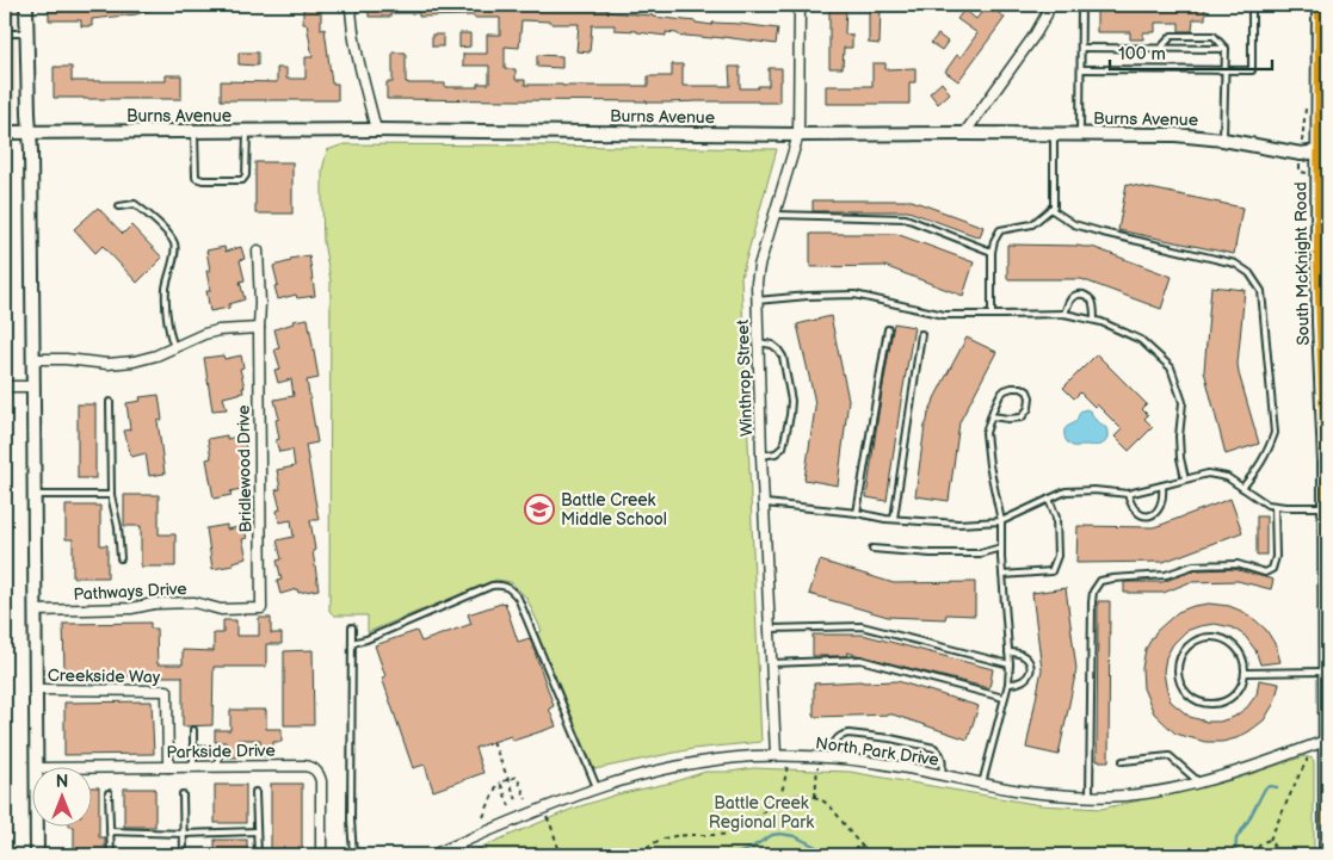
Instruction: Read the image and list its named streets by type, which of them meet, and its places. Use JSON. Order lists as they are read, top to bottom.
{
  "streets": {
    "street": [
      "Burns Avenue",
      "South McKnight Road",
      "Winthrop Street",
      "Bridlewood Drive",
      "Pathways Drive",
      "Creekside Way",
      "Parkside Drive",
      "North Park Drive"
    ]
  },
  "crossings": [
    ["Burns Avenue", "South McKnight Road"],
    ["Burns Avenue", "Winthrop Street"],
    ["Winthrop Street", "North Park Drive"],
    ["Bridlewood Drive", "Pathways Drive"],
    ["Creekside Way", "Parkside Drive"]
  ],
  "parks": ["Battle Creek Regional Park"],
  "places": {
    "school or university": ["Battle Creek Middle School"]
  },
  "scale_bar": "100 m",
  "north": "top"
}
